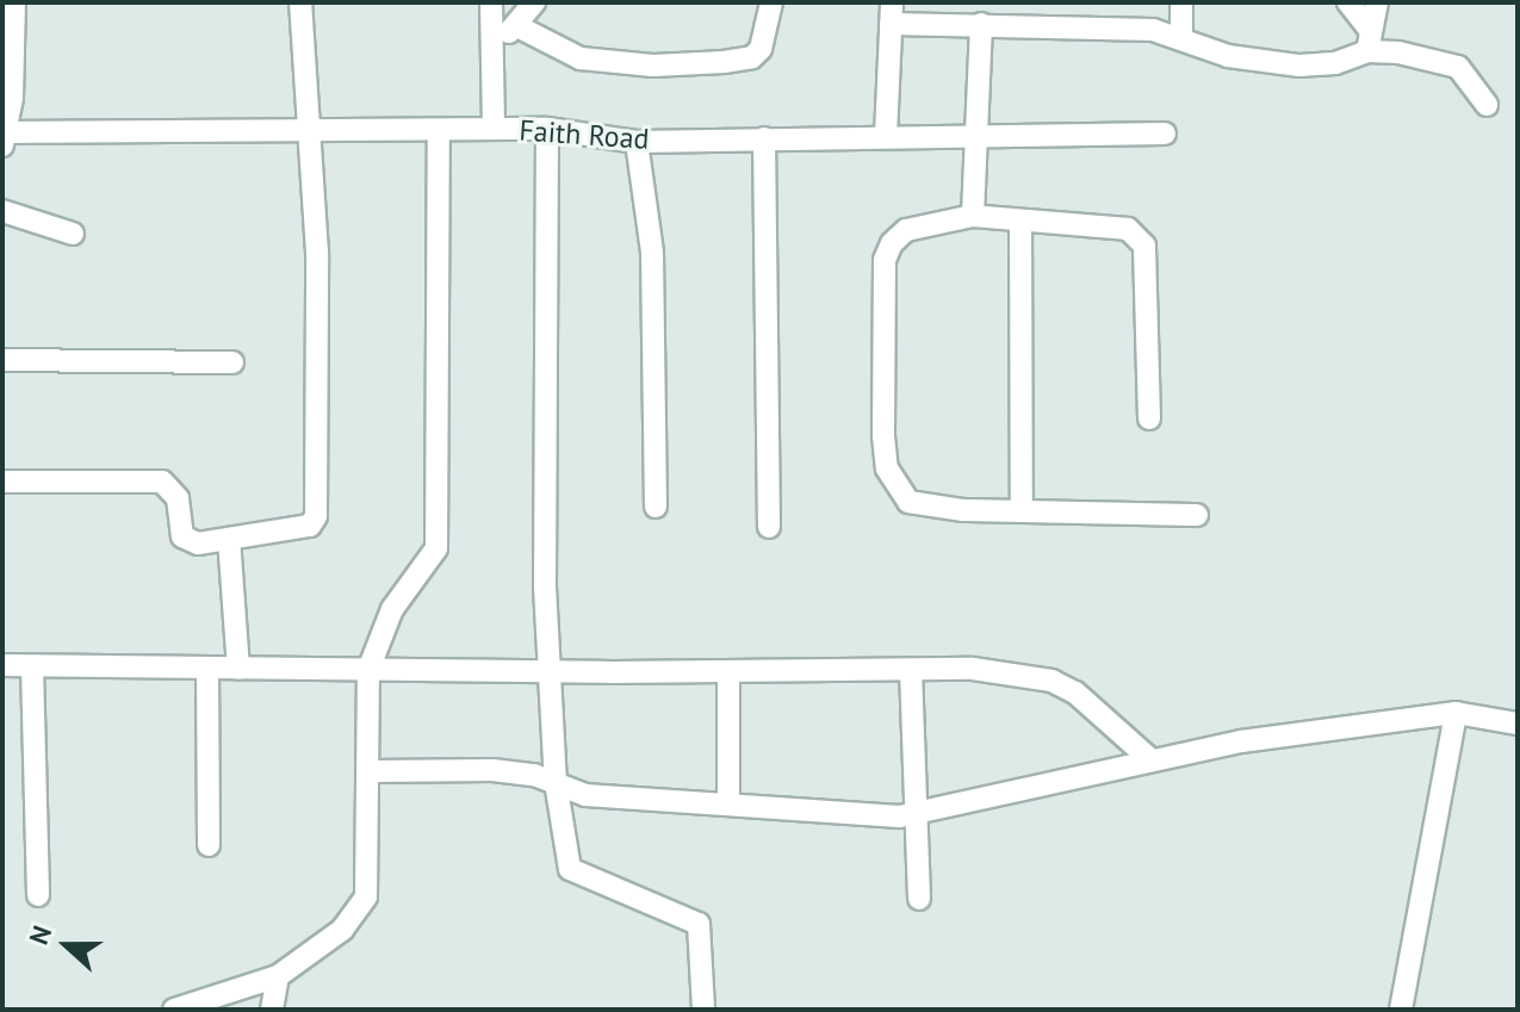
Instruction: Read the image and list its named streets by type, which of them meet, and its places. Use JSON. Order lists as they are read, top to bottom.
{
  "streets": {
    "street": ["Faith Road"]
  },
  "north": "left"
}
